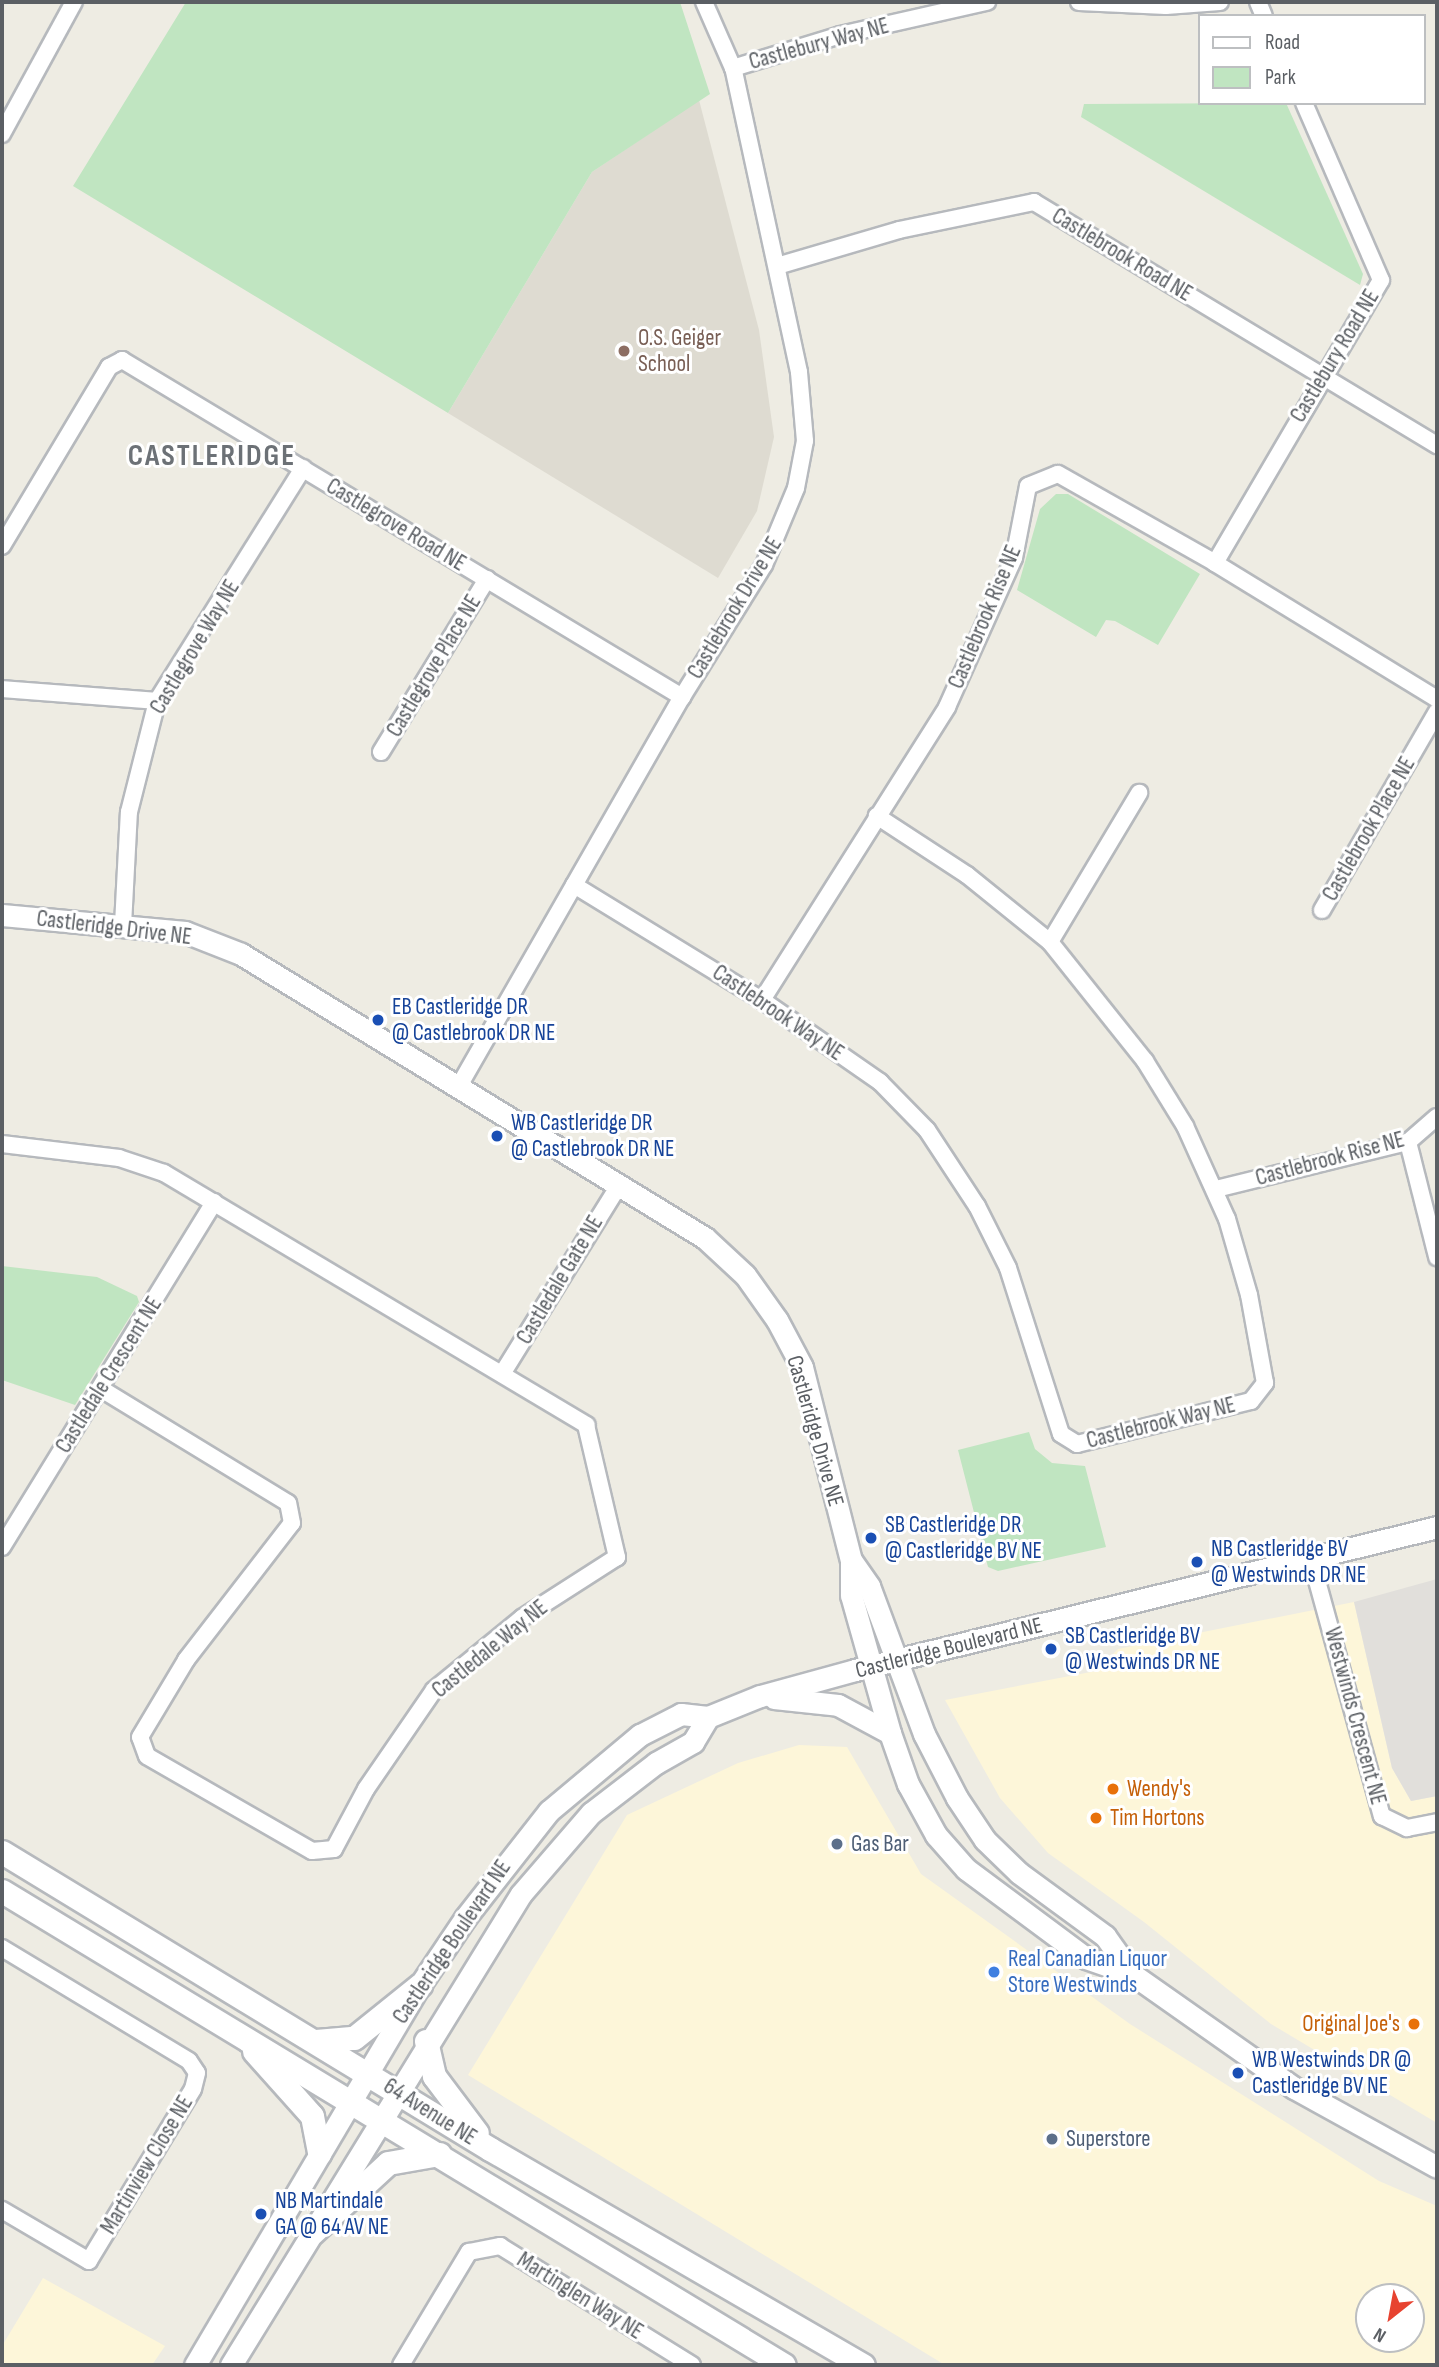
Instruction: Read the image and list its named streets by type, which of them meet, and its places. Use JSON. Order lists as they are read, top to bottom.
{
  "streets": {
    "main road": ["64 Avenue NE"],
    "street": [
      "Castlebury Way NE",
      "Castlebrook Road NE",
      "Castlebury Road NE",
      "Castlegrove Road NE",
      "Castlebrook Drive NE",
      "Castlebrook Rise NE",
      "Castlegrove Way NE",
      "Castlegrove Place NE",
      "Castlebrook Place NE",
      "Castleridge Drive NE",
      "Castlebrook Way NE",
      "Castledale Gate NE",
      "Castledale Crescent NE",
      "Castleridge Boulevard NE",
      "Castledale Way NE",
      "Westwinds Crescent NE",
      "Martinview Close NE",
      "Martinglen Way NE"
    ]
  },
  "crossings": [
    ["Castlebury Way NE", "Castlebrook Drive NE"],
    ["Castlebrook Road NE", "Castlebury Road NE"],
    ["Castlebrook Road NE", "Castlebrook Drive NE"],
    ["Castlebury Road NE", "Castlebrook Rise NE"],
    ["Castlegrove Road NE", "Castlebrook Drive NE"],
    ["Castlegrove Road NE", "Castlegrove Way NE"],
    ["Castlegrove Road NE", "Castlegrove Place NE"],
    ["Castlebrook Drive NE", "Castleridge Drive NE"],
    ["Castlebrook Drive NE", "Castlebrook Way NE"],
    ["Castlebrook Rise NE", "Castlebrook Way NE"],
    ["Castlegrove Way NE", "Castleridge Drive NE"],
    ["Castleridge Drive NE", "Castledale Gate NE"],
    ["Castleridge Drive NE", "Castleridge Boulevard NE"],
    ["Castledale Gate NE", "Castledale Way NE"],
    ["Castledale Crescent NE", "Castledale Way NE"],
    ["Castleridge Boulevard NE", "Westwinds Crescent NE"],
    ["Castleridge Boulevard NE", "64 Avenue NE"]
  ],
  "districts": ["CASTLERIDGE"],
  "places": [
    "O.S. Geiger School",
    "EB Castleridge DR @ Castlebrook DR NE",
    "WB Castleridge DR @ Castlebrook DR NE",
    "SB Castleridge DR @ Castleridge BV NE",
    "NB Castleridge BV @ Westwinds DR NE",
    "SB Castleridge BV @ Westwinds DR NE",
    "Wendy's",
    "Tim Hortons",
    "Gas Bar",
    "Real Canadian Liquor Store Westwinds",
    "Original Joe's",
    "WB Westwinds DR @ Castleridge BV NE",
    "Superstore",
    "NB Martindale GA @ 64 AV NE"
  ],
  "legend": ["Road", "Park"],
  "north": "bottom left"
}
